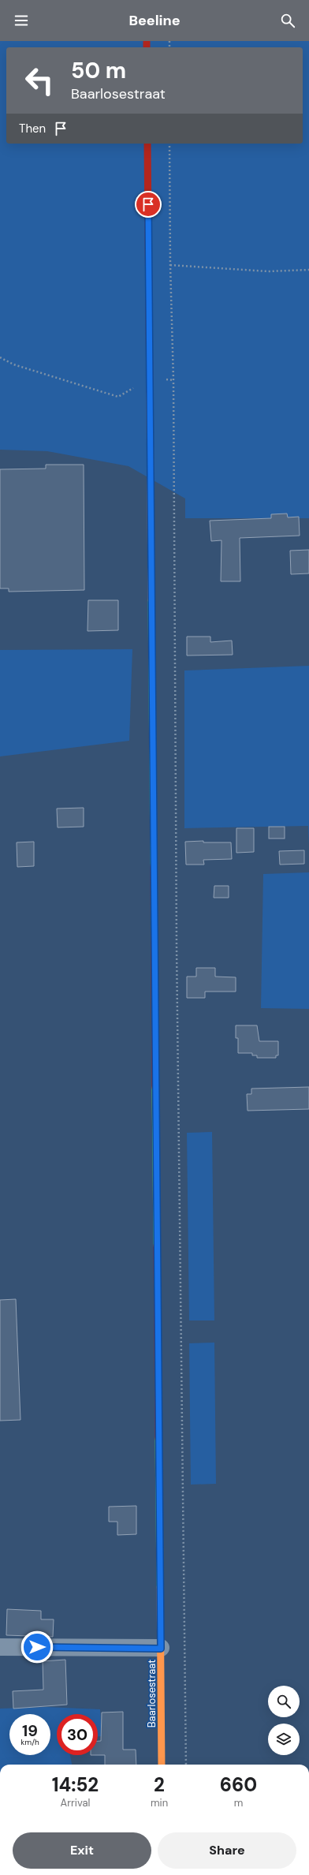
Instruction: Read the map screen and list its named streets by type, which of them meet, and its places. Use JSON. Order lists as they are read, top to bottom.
{
  "streets": {
    "street": ["Baarlosestraat"]
  },
  "page": {
    "header": "Beeline",
    "turn": ["50 m", "Baarlosestraat"],
    "then": "Then",
    "speed": "19 km/h",
    "limit": "30",
    "eta": [
      "14:52",
      "Arrival",
      "2",
      "min",
      "660",
      "m"
    ],
    "buttons": ["Exit", "Share"]
  }
}
